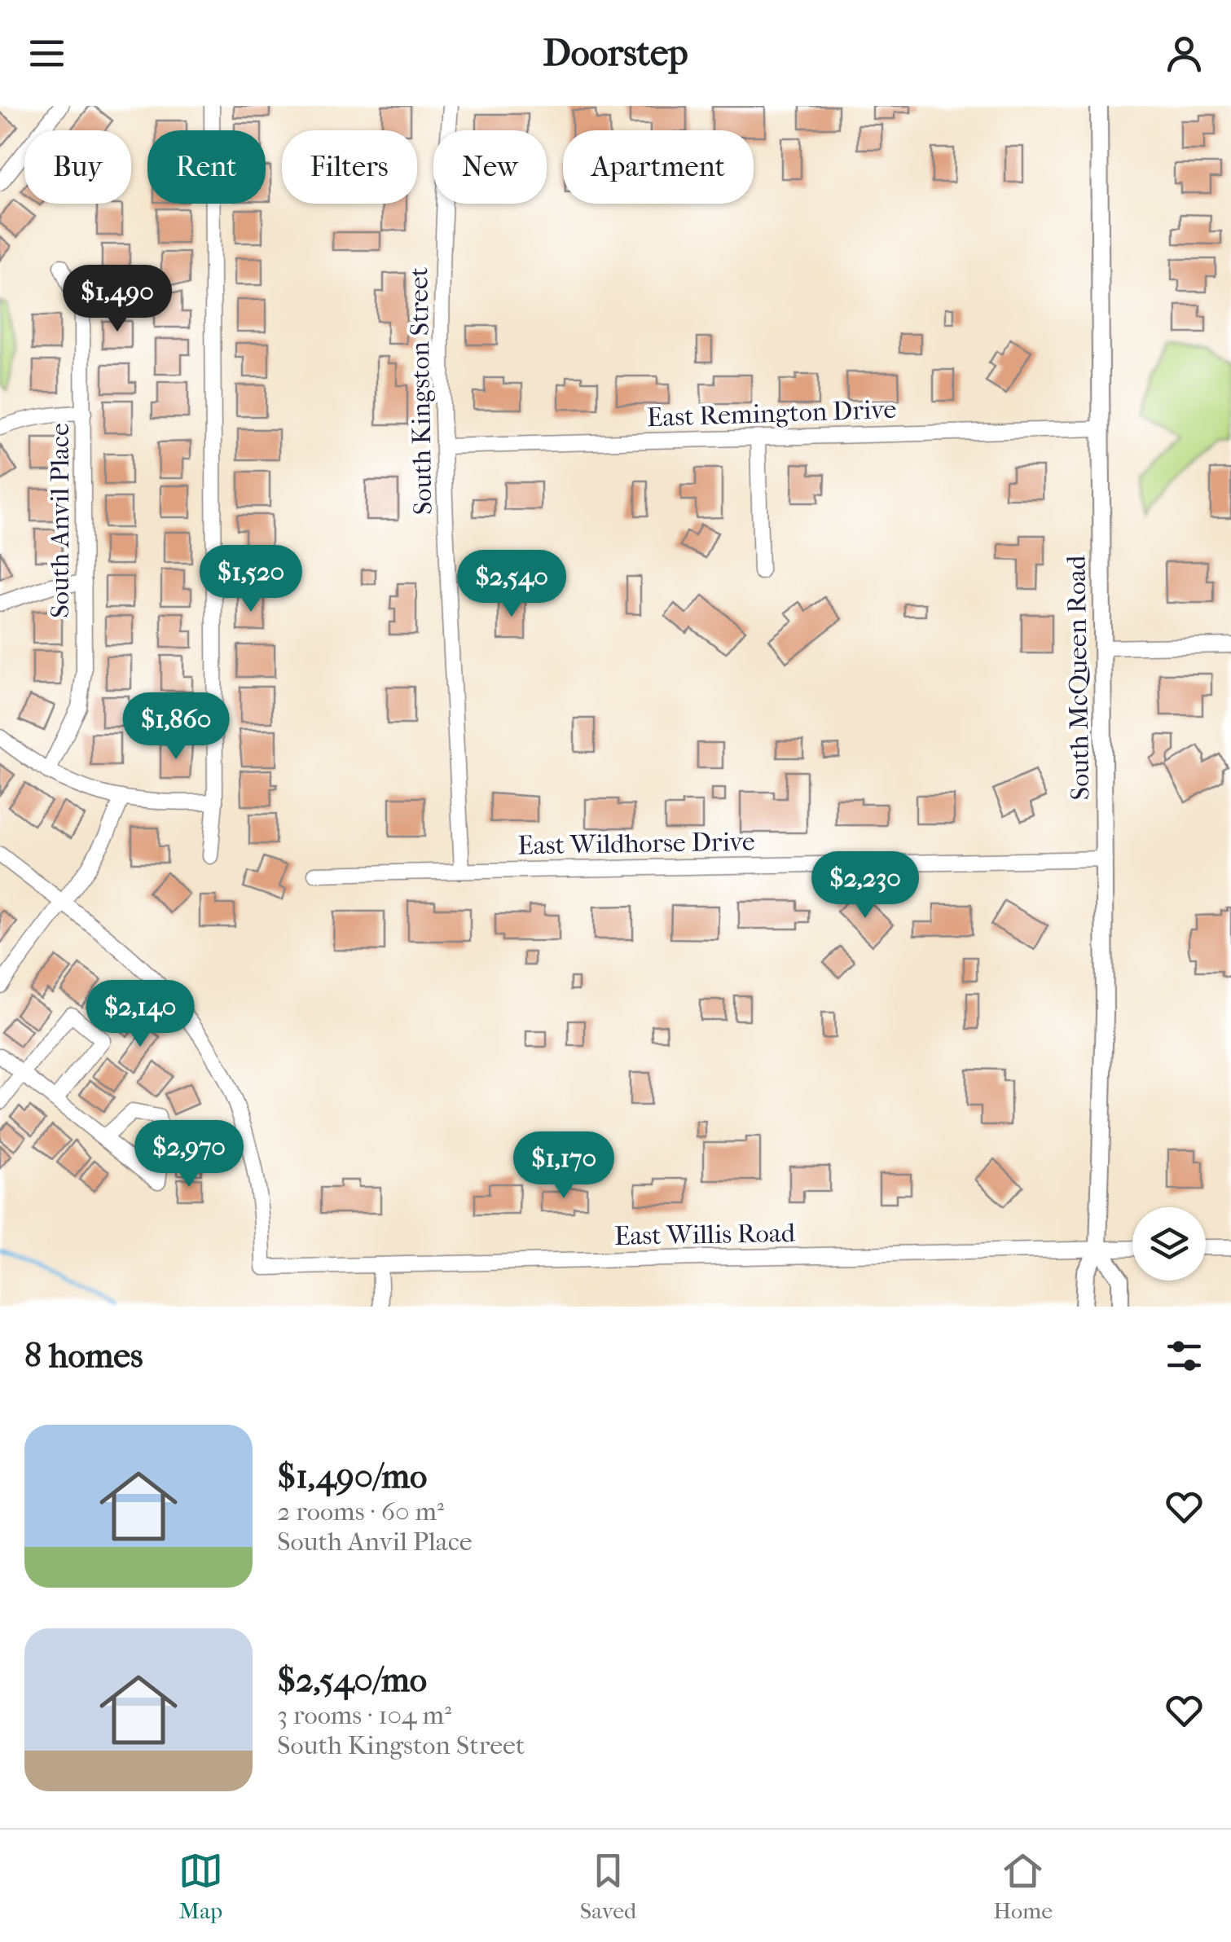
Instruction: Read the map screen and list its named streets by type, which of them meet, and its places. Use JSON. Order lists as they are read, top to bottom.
{
  "streets": {
    "main road": ["South McQueen Road"],
    "street": [
      "South Kingston Street",
      "East Remington Drive",
      "South Anvil Place",
      "East Wildhorse Drive",
      "East Willis Road"
    ]
  },
  "crossings": [
    ["South Kingston Street", "East Remington Drive"],
    ["South Kingston Street", "East Wildhorse Drive"],
    ["East Remington Drive", "South McQueen Road"],
    ["South McQueen Road", "East Wildhorse Drive"],
    ["South McQueen Road", "East Willis Road"]
  ],
  "page": {
    "header": "Doorstep",
    "chip": [
      "Buy",
      "Rent",
      "Filters",
      "New",
      "Apartment"
    ],
    "price": [
      "$1,490",
      "$1,520",
      "$2,540",
      "$1,860",
      "$2,230",
      "$2,140",
      "$2,970",
      "$1,170"
    ],
    "heading": "8 homes",
    "list": [
      {
        "name": "$1,490/mo",
        "note": "2 rooms · 60 m² · South Anvil Place"
      },
      {
        "name": "$2,540/mo",
        "note": "3 rooms · 104 m² · South Kingston Street"
      }
    ],
    "tabs": ["Map", "Saved", "Home"]
  }
}
